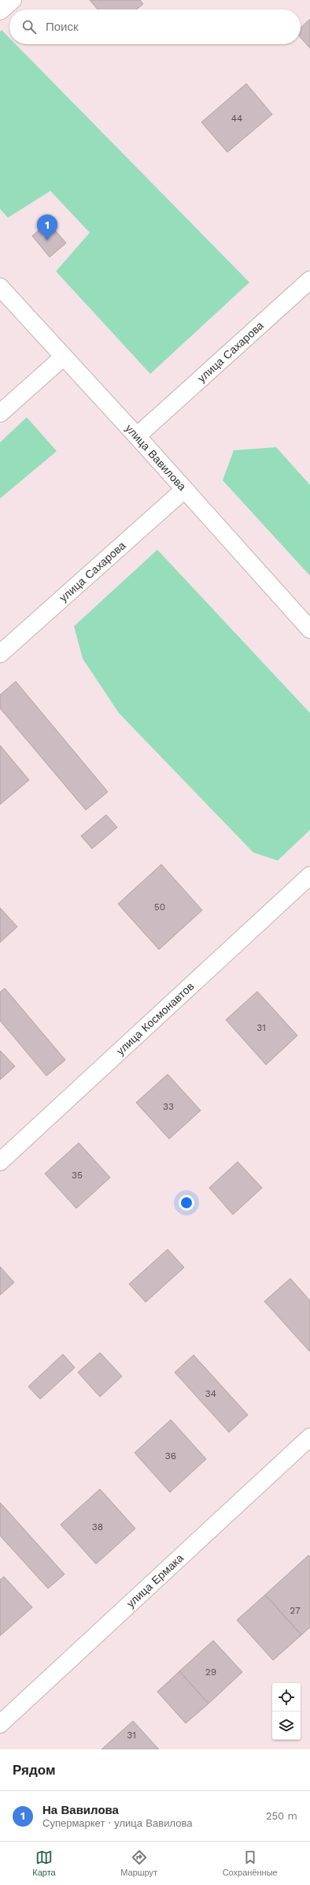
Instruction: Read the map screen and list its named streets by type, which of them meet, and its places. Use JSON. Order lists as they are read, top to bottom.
{
  "streets": {
    "street": [
      "улица Сахарова",
      "улица Вавилова",
      "улица Космонавтов",
      "улица Ермака"
    ]
  },
  "crossings": [
    ["улица Сахарова", "улица Вавилова"]
  ],
  "house_numbers": [
    "44",
    "50",
    "31",
    "33",
    "35",
    "34",
    "36",
    "38",
    "27",
    "29",
    "31"
  ],
  "page": {
    "search": "Поиск",
    "pins": "1",
    "heading": "Рядом",
    "list": [
      {
        "mark": "1",
        "name": "На Вавилова",
        "note": "Супермаркет · улица Вавилова",
        "value": "250 m"
      }
    ],
    "nav": ["Карта", "Маршрут", "Сохранённые"]
  }
}
